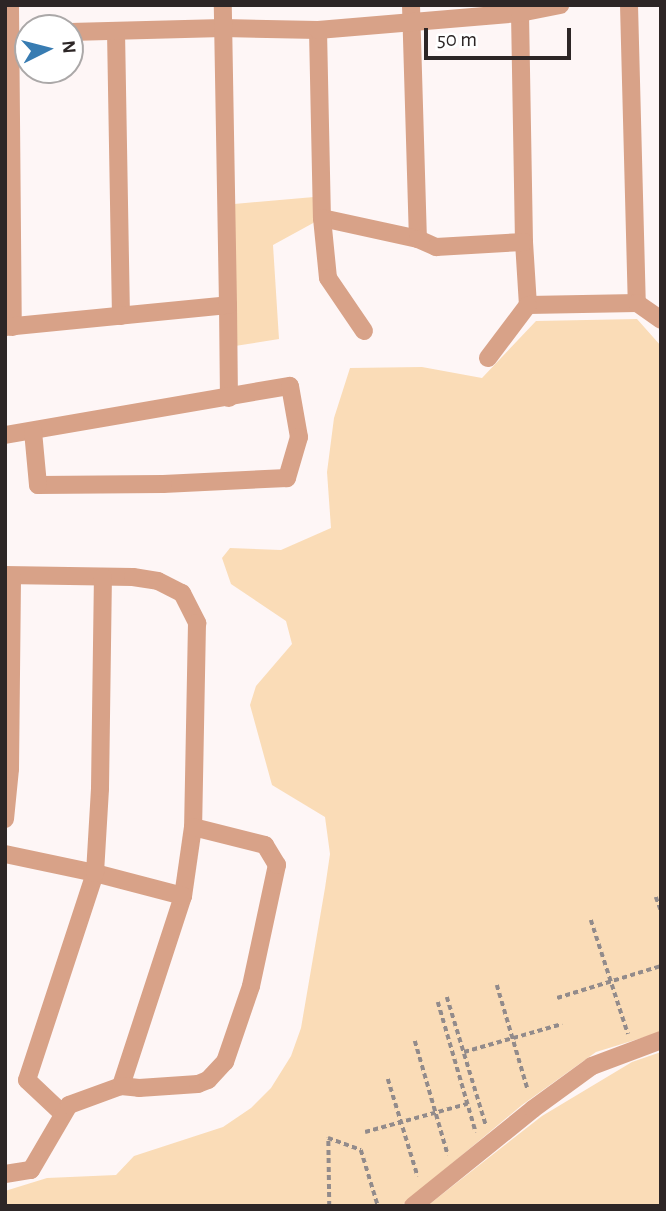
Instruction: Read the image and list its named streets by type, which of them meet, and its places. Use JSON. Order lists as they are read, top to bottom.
{
  "scale_bar": "50 m",
  "north": "right"
}
